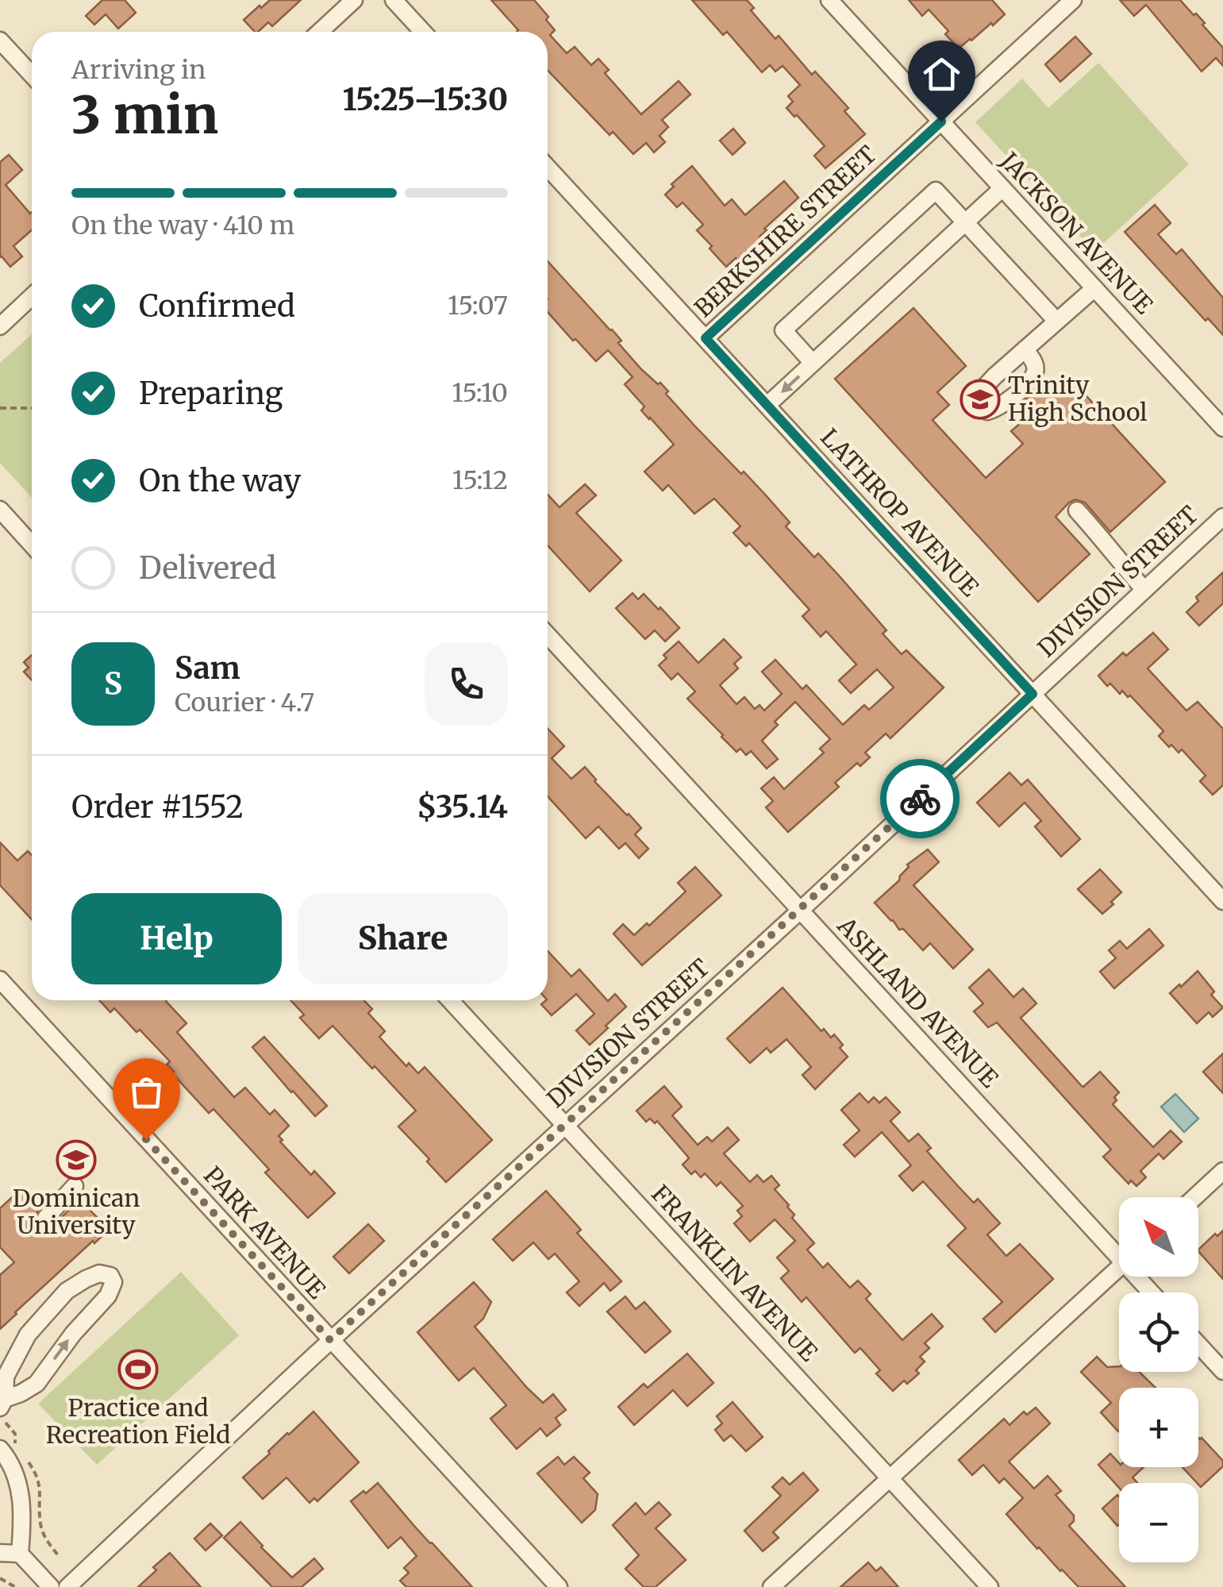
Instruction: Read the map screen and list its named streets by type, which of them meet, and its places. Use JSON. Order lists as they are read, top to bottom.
{
  "streets": {
    "street": [
      "BERKSHIRE STREET",
      "JACKSON AVENUE",
      "LATHROP AVENUE",
      "DIVISION STREET",
      "ASHLAND AVENUE",
      "PARK AVENUE",
      "FRANKLIN AVENUE"
    ]
  },
  "crossings": [
    ["BERKSHIRE STREET", "JACKSON AVENUE"],
    ["BERKSHIRE STREET", "LATHROP AVENUE"],
    ["LATHROP AVENUE", "DIVISION STREET"],
    ["DIVISION STREET", "ASHLAND AVENUE"],
    ["DIVISION STREET", "PARK AVENUE"],
    ["DIVISION STREET", "FRANKLIN AVENUE"]
  ],
  "places": {
    "school or university": ["Trinity High School", "Dominican University"],
    "sports": ["Practice and Recreation Field"]
  },
  "north": "top left",
  "page": {
    "heading": ["3 min", "Arriving in", "15:25–15:30"],
    "panel": [
      "Sam",
      "Courier · 4.7",
      "Order #1552",
      "$35.14"
    ],
    "bar": "On the way · 410 m",
    "list": [
      ["Confirmed", "15:07"],
      ["Preparing", "15:10"],
      ["On the way", "15:12"],
      "Delivered"
    ],
    "round": "S",
    "buttons": ["Help", "Share"],
    "map_buttons": ["+", "−"]
  }
}
